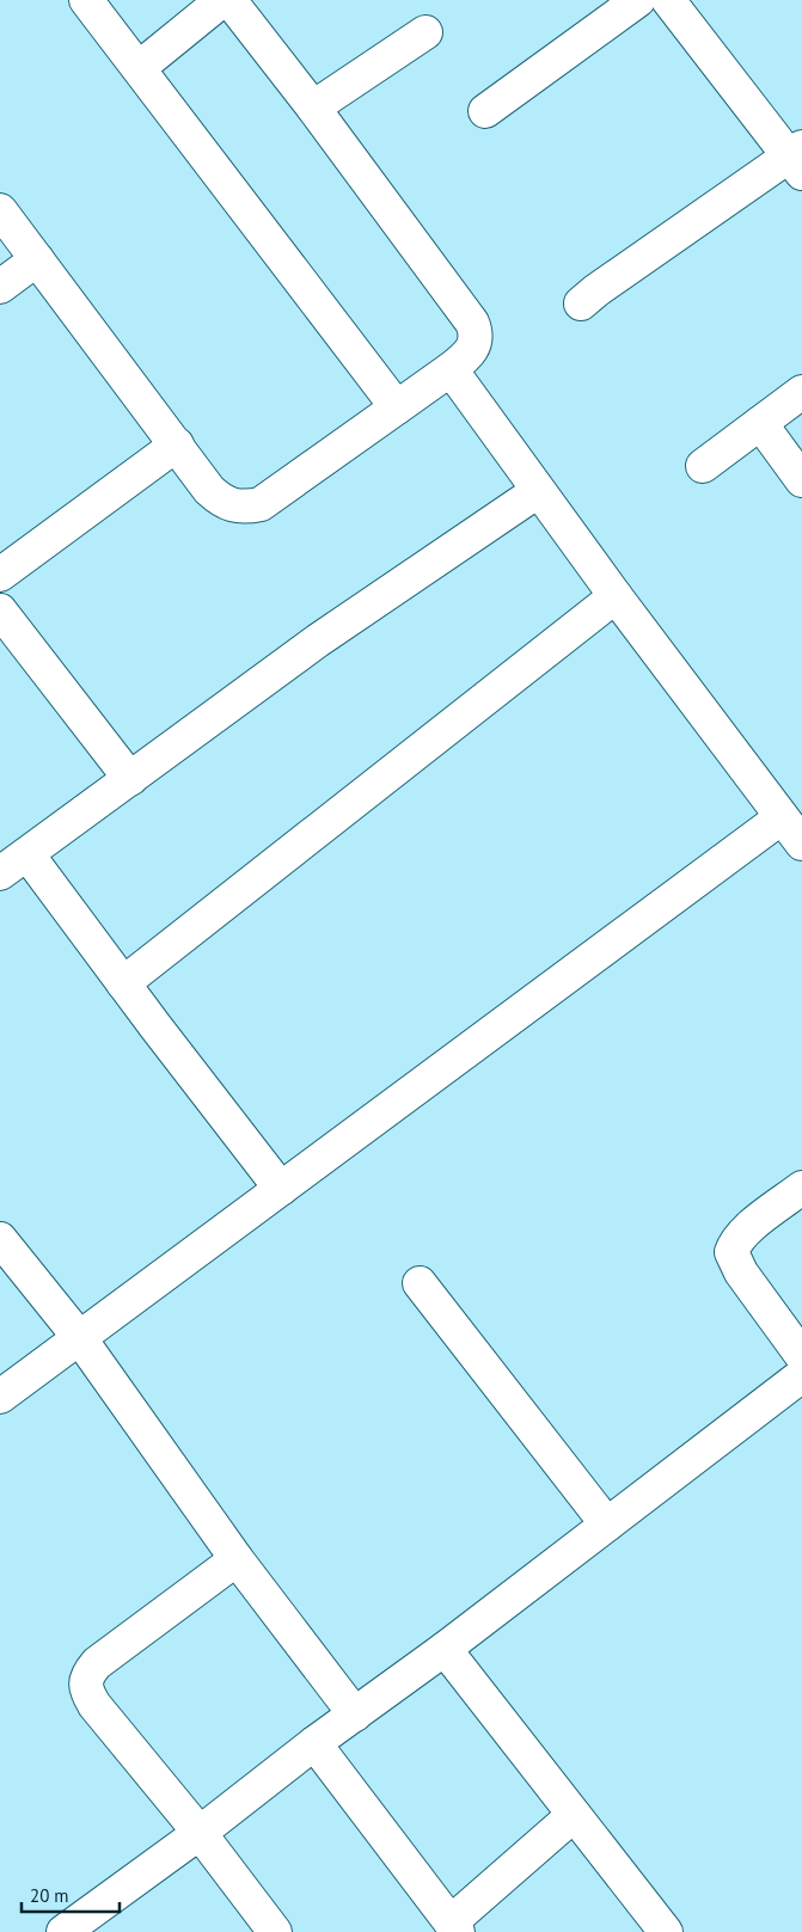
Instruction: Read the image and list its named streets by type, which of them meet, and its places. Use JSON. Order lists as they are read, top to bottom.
{
  "scale_bar": "20 m"
}
